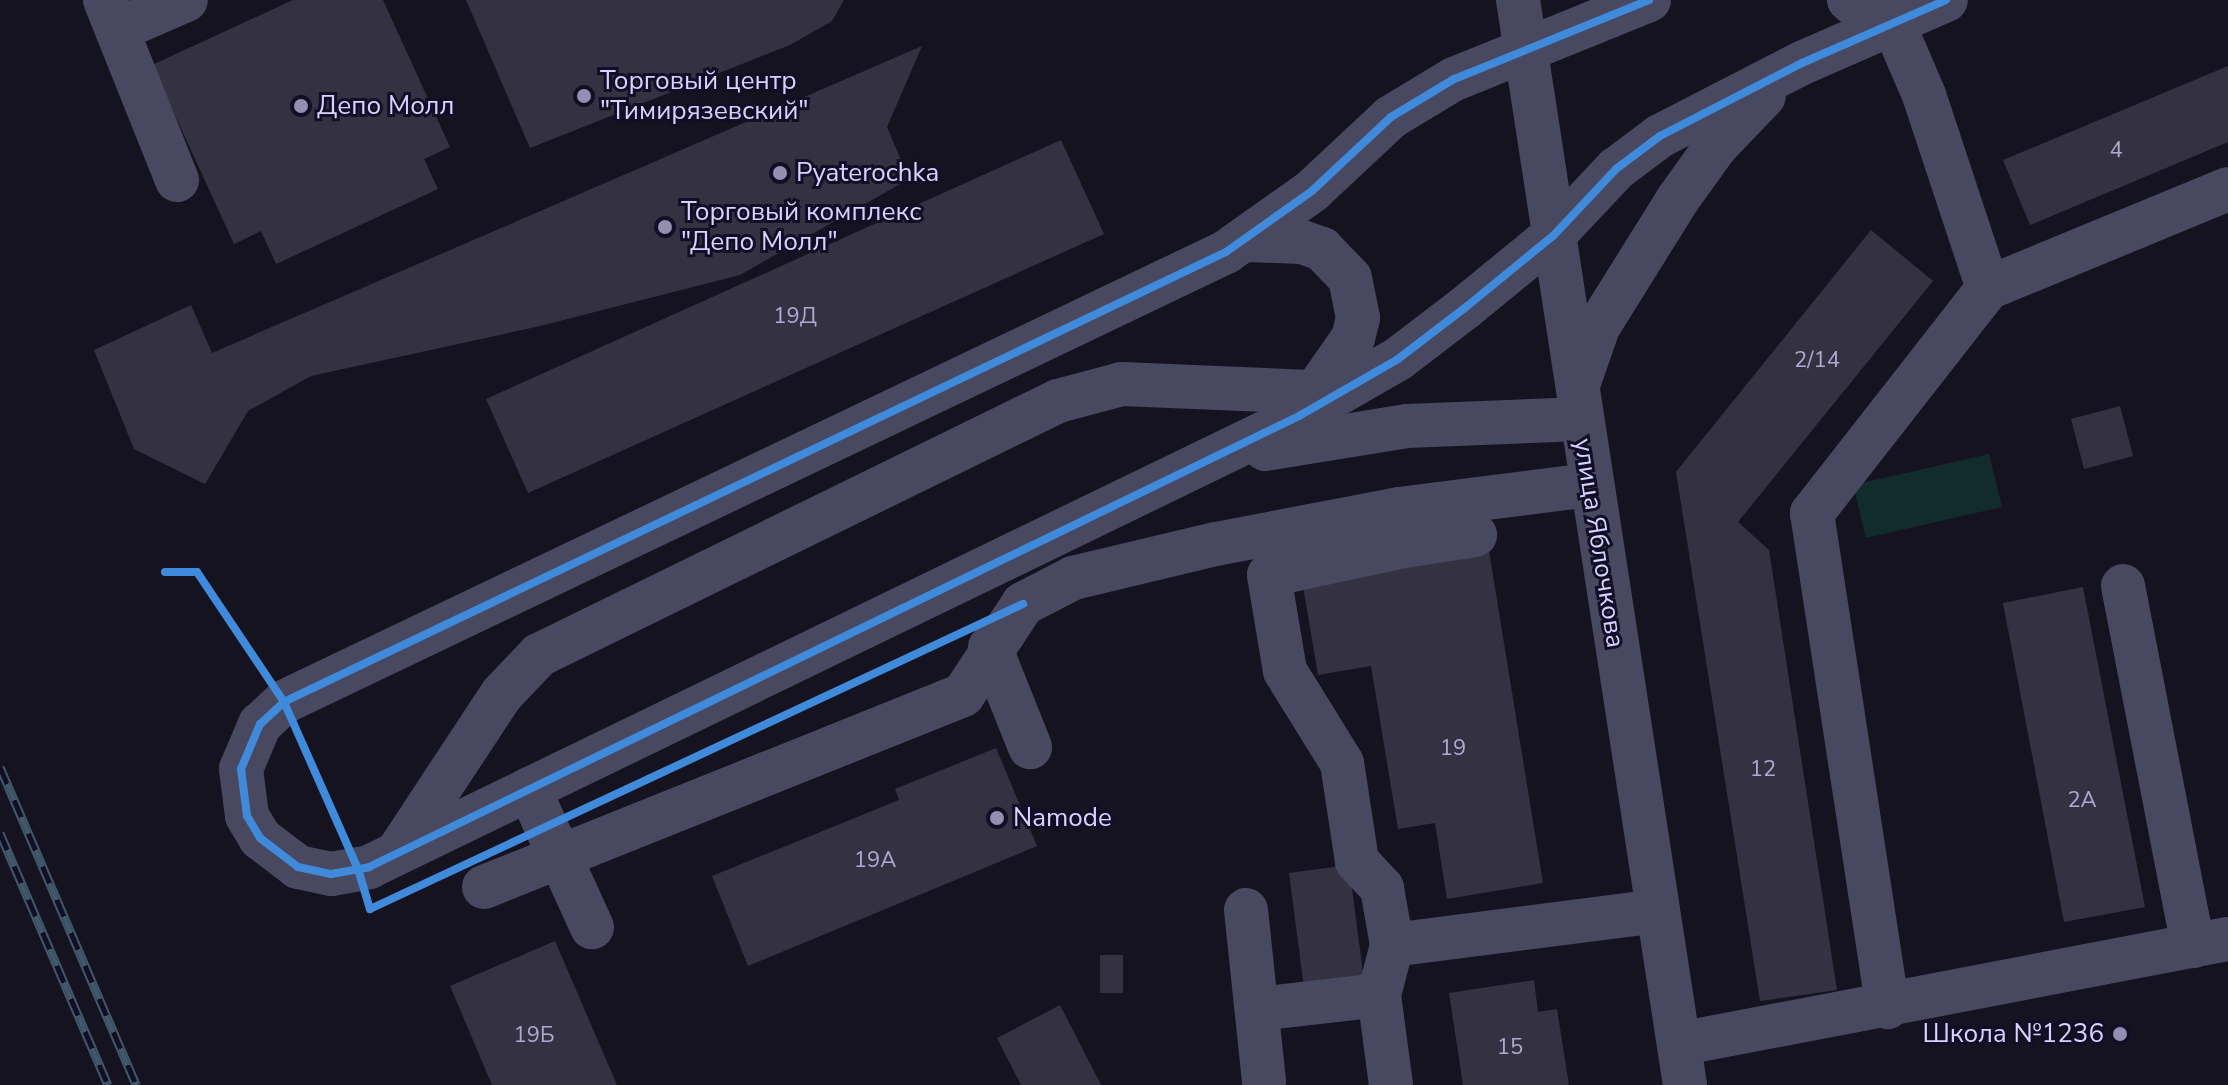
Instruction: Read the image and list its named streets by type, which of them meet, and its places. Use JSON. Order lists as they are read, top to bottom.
{
  "streets": {
    "street": ["улица Яблочкова"]
  },
  "places": [
    "Торговый центр \"Тимирязевский\"",
    "Депо Молл",
    "Pyaterochka",
    "Торговый комплекс \"Депо Молл\"",
    "Namode",
    "Школа №1236"
  ],
  "house_numbers": [
    "4",
    "19Д",
    "2/14",
    "19",
    "12",
    "2А",
    "19А",
    "19Б",
    "15"
  ]
}
